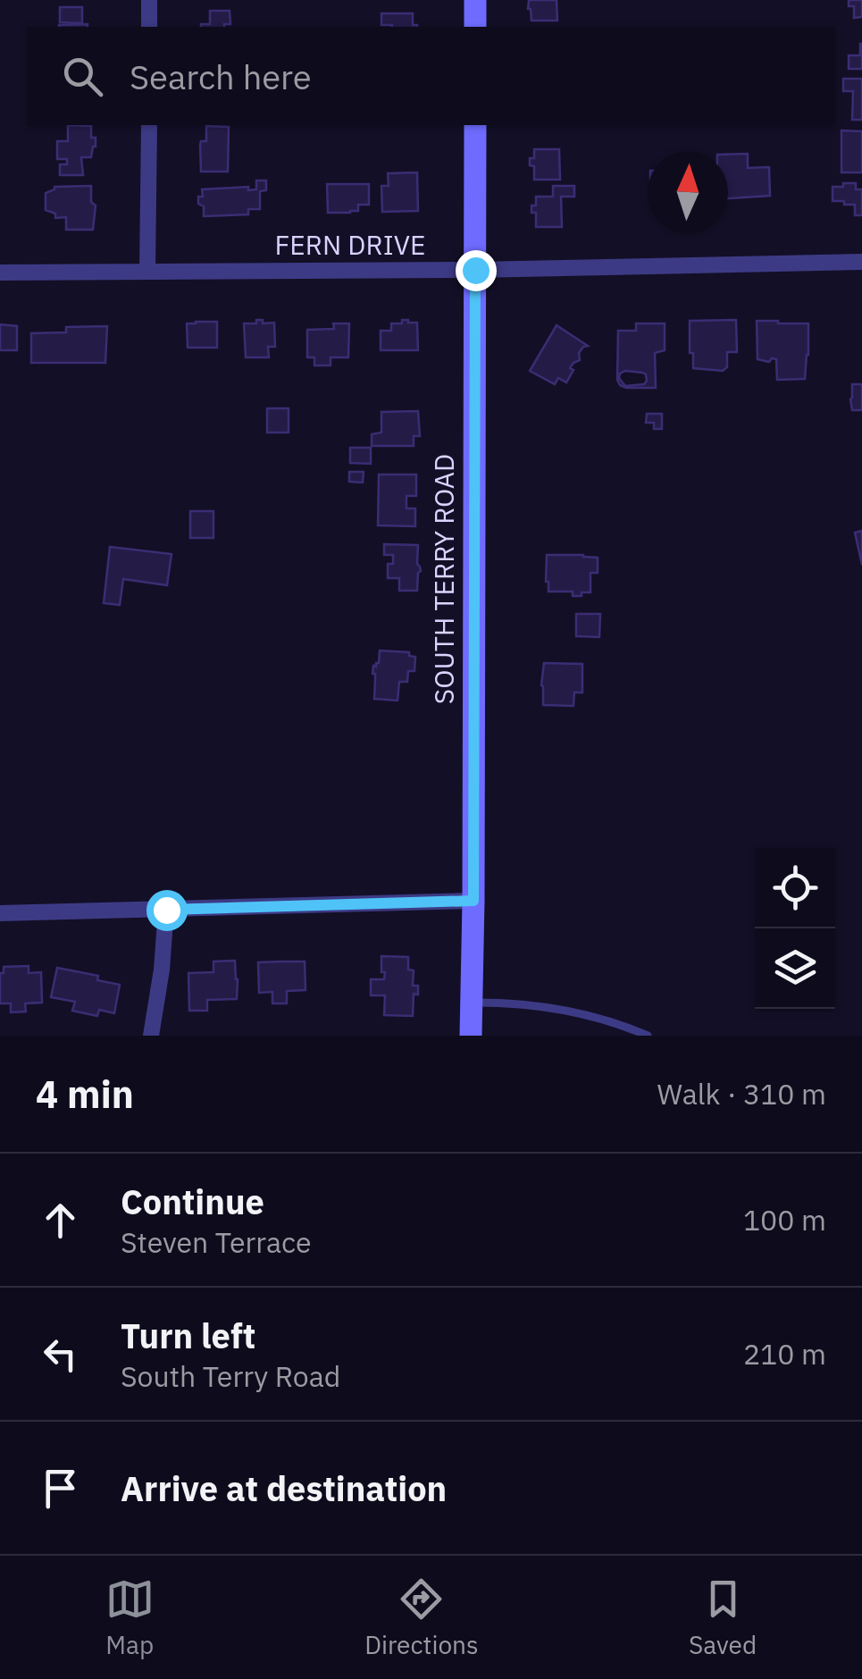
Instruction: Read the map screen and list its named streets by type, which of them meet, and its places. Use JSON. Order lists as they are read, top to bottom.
{
  "streets": {
    "street": ["FERN DRIVE", "SOUTH TERRY ROAD"]
  },
  "crossings": [
    ["FERN DRIVE", "SOUTH TERRY ROAD"]
  ],
  "north": "top",
  "page": {
    "search": "Search here",
    "heading": ["4 min", "Walk · 310 m"],
    "list": [
      ["Continue", "Steven Terrace", "100 m"],
      ["Turn left", "South Terry Road", "210 m"],
      "Arrive at destination"
    ],
    "nav": ["Map", "Directions", "Saved"]
  }
}
